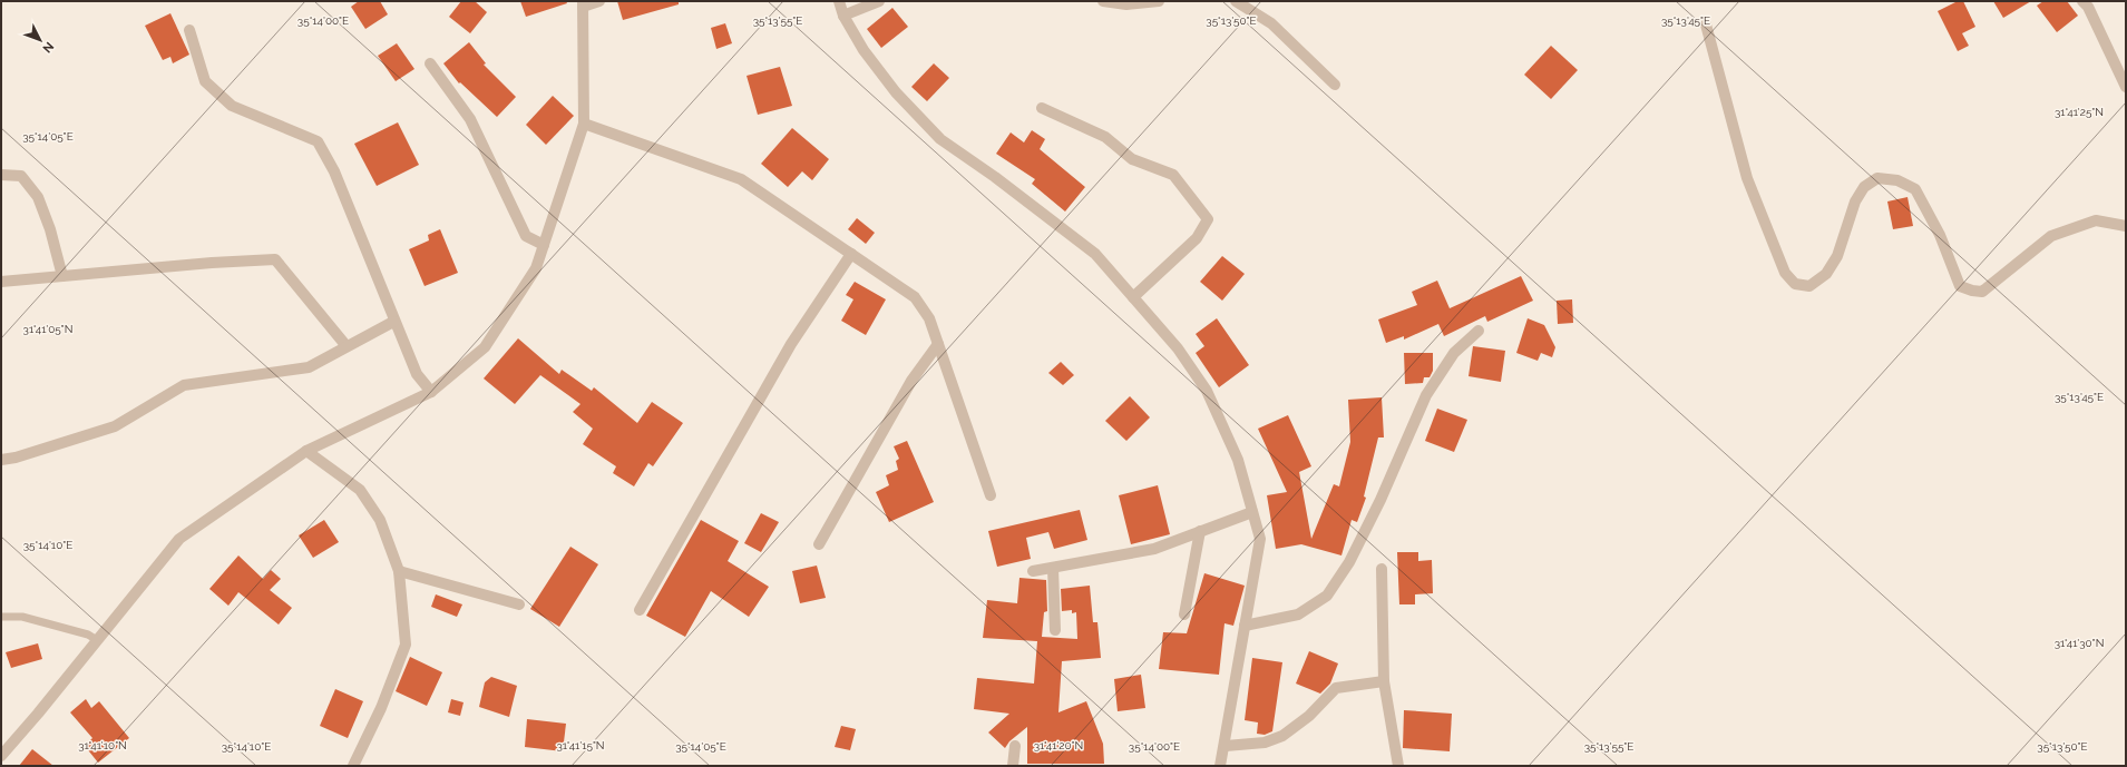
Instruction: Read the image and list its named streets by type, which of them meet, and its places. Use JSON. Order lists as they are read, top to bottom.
{
  "north": "bottom right",
  "coordinates": [
    "35°14'00\"E",
    "35°13'50\"E",
    "35°13'45\"E",
    "35°13'55\"E",
    "31°41'25\"N",
    "35°14'05\"E",
    "31°41'05\"N",
    "35°14'10\"E",
    "31°41'30\"N",
    "31°41'10\"N",
    "31°41'15\"N",
    "31°41'20\"N"
  ]
}
